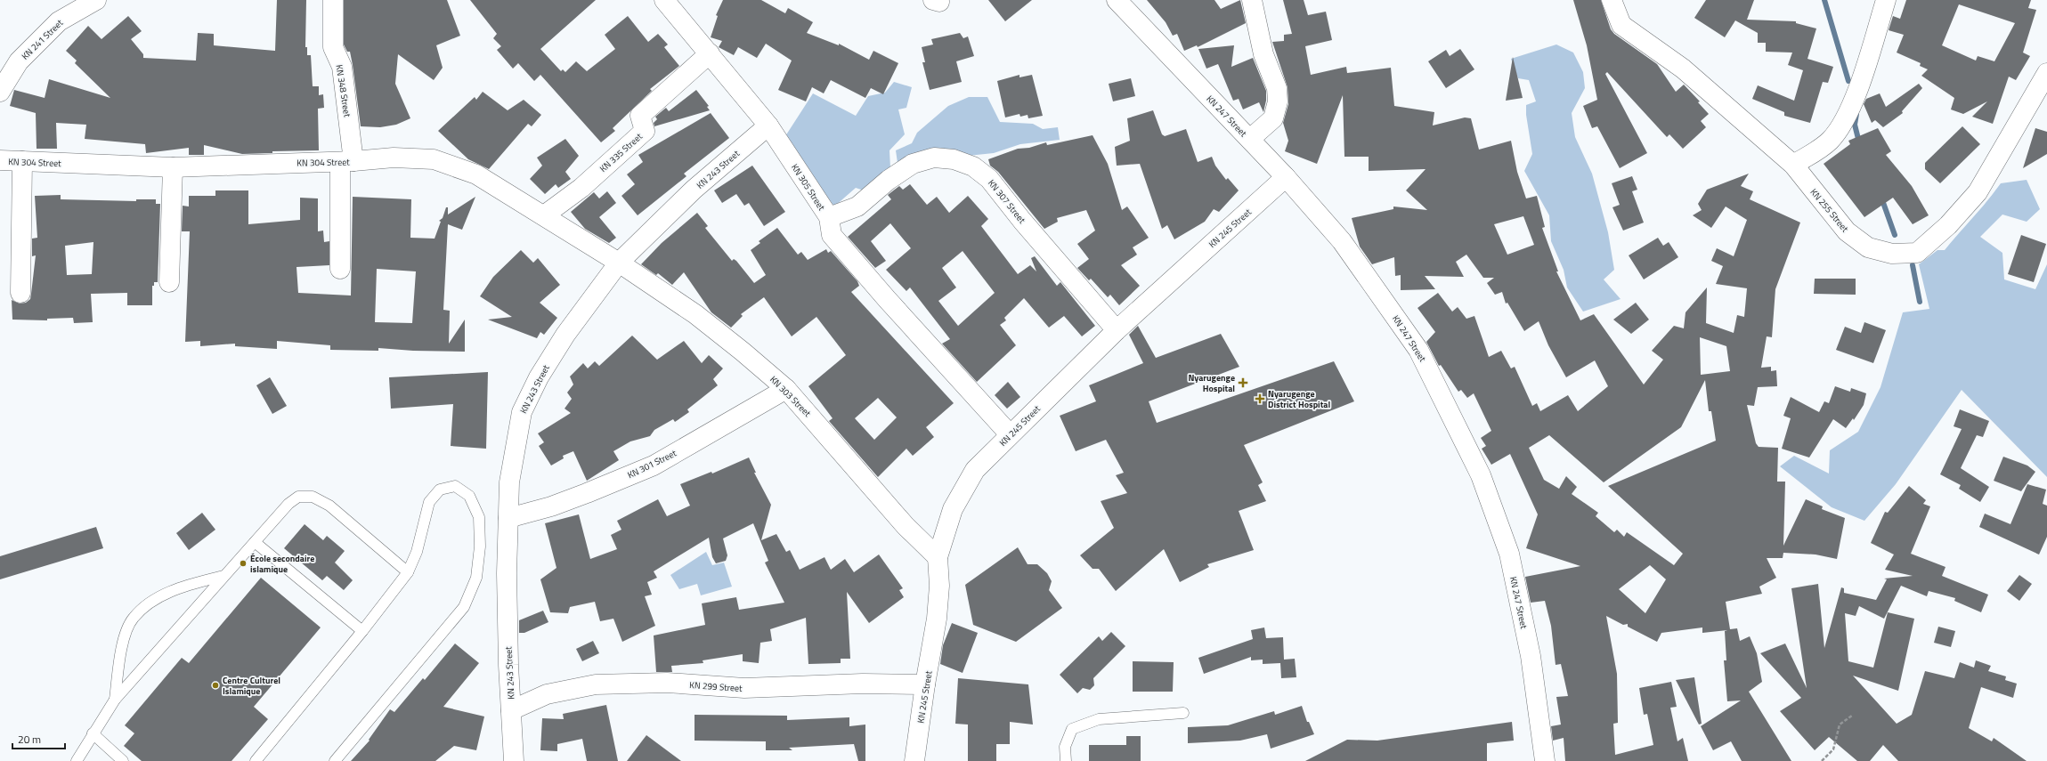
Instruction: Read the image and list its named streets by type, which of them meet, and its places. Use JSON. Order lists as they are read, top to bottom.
{
  "streets": {
    "street": [
      "KN 241 Street",
      "KN 348 Street",
      "KN 247 Street",
      "KN 335 Street",
      "KN 304 Street",
      "KN 243 Street",
      "KN 305 Street",
      "KN 307 Street",
      "KN 255 Street",
      "KN 245 Street",
      "KN 303 Street",
      "KN 301 Street",
      "KN 299 Street"
    ]
  },
  "crossings": [
    ["KN 348 Street", "KN 304 Street"],
    ["KN 247 Street", "KN 245 Street"],
    ["KN 335 Street", "KN 304 Street"],
    ["KN 335 Street", "KN 305 Street"],
    ["KN 304 Street", "KN 243 Street"],
    ["KN 304 Street", "KN 303 Street"],
    ["KN 243 Street", "KN 305 Street"],
    ["KN 243 Street", "KN 303 Street"],
    ["KN 243 Street", "KN 301 Street"],
    ["KN 243 Street", "KN 299 Street"],
    ["KN 305 Street", "KN 307 Street"],
    ["KN 305 Street", "KN 245 Street"],
    ["KN 307 Street", "KN 245 Street"],
    ["KN 245 Street", "KN 303 Street"],
    ["KN 245 Street", "KN 299 Street"],
    ["KN 303 Street", "KN 301 Street"]
  ],
  "places": {
    "health": ["Nyarugenge Hospital", "Nyarugenge District Hospital"],
    "other": ["École secondaire islamique", "Centre Culturel Islamique"]
  },
  "scale_bar": "20 m"
}
